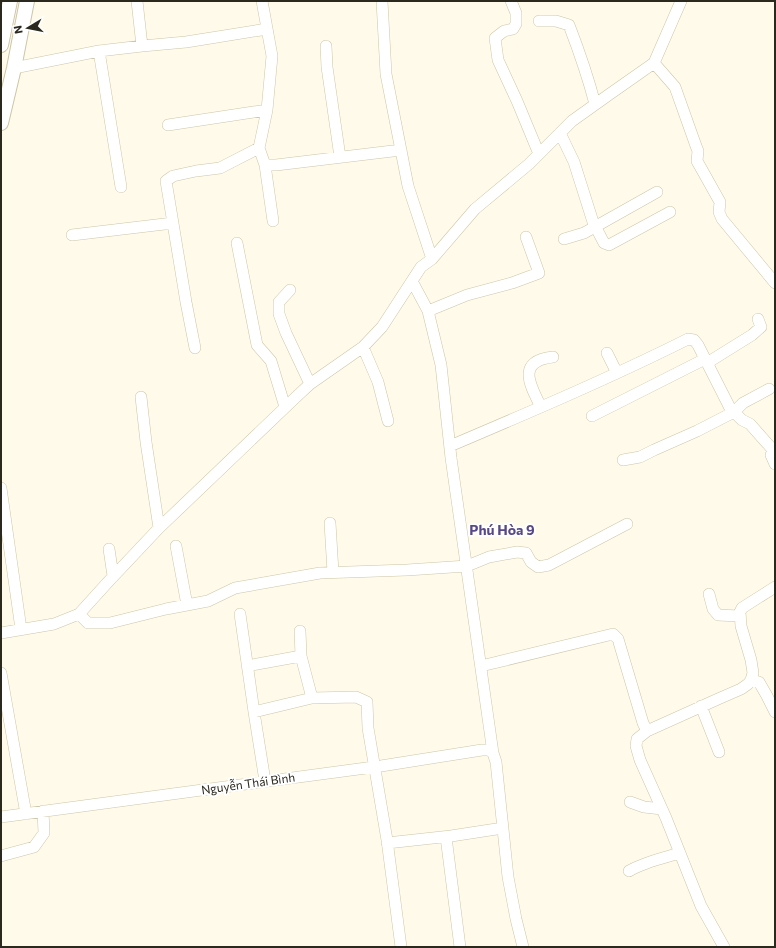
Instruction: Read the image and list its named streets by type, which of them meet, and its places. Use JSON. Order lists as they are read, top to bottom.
{
  "streets": {
    "street": ["Nguyễn Thái Bình"]
  },
  "districts": ["Phú Hòa 9"],
  "north": "left"
}
